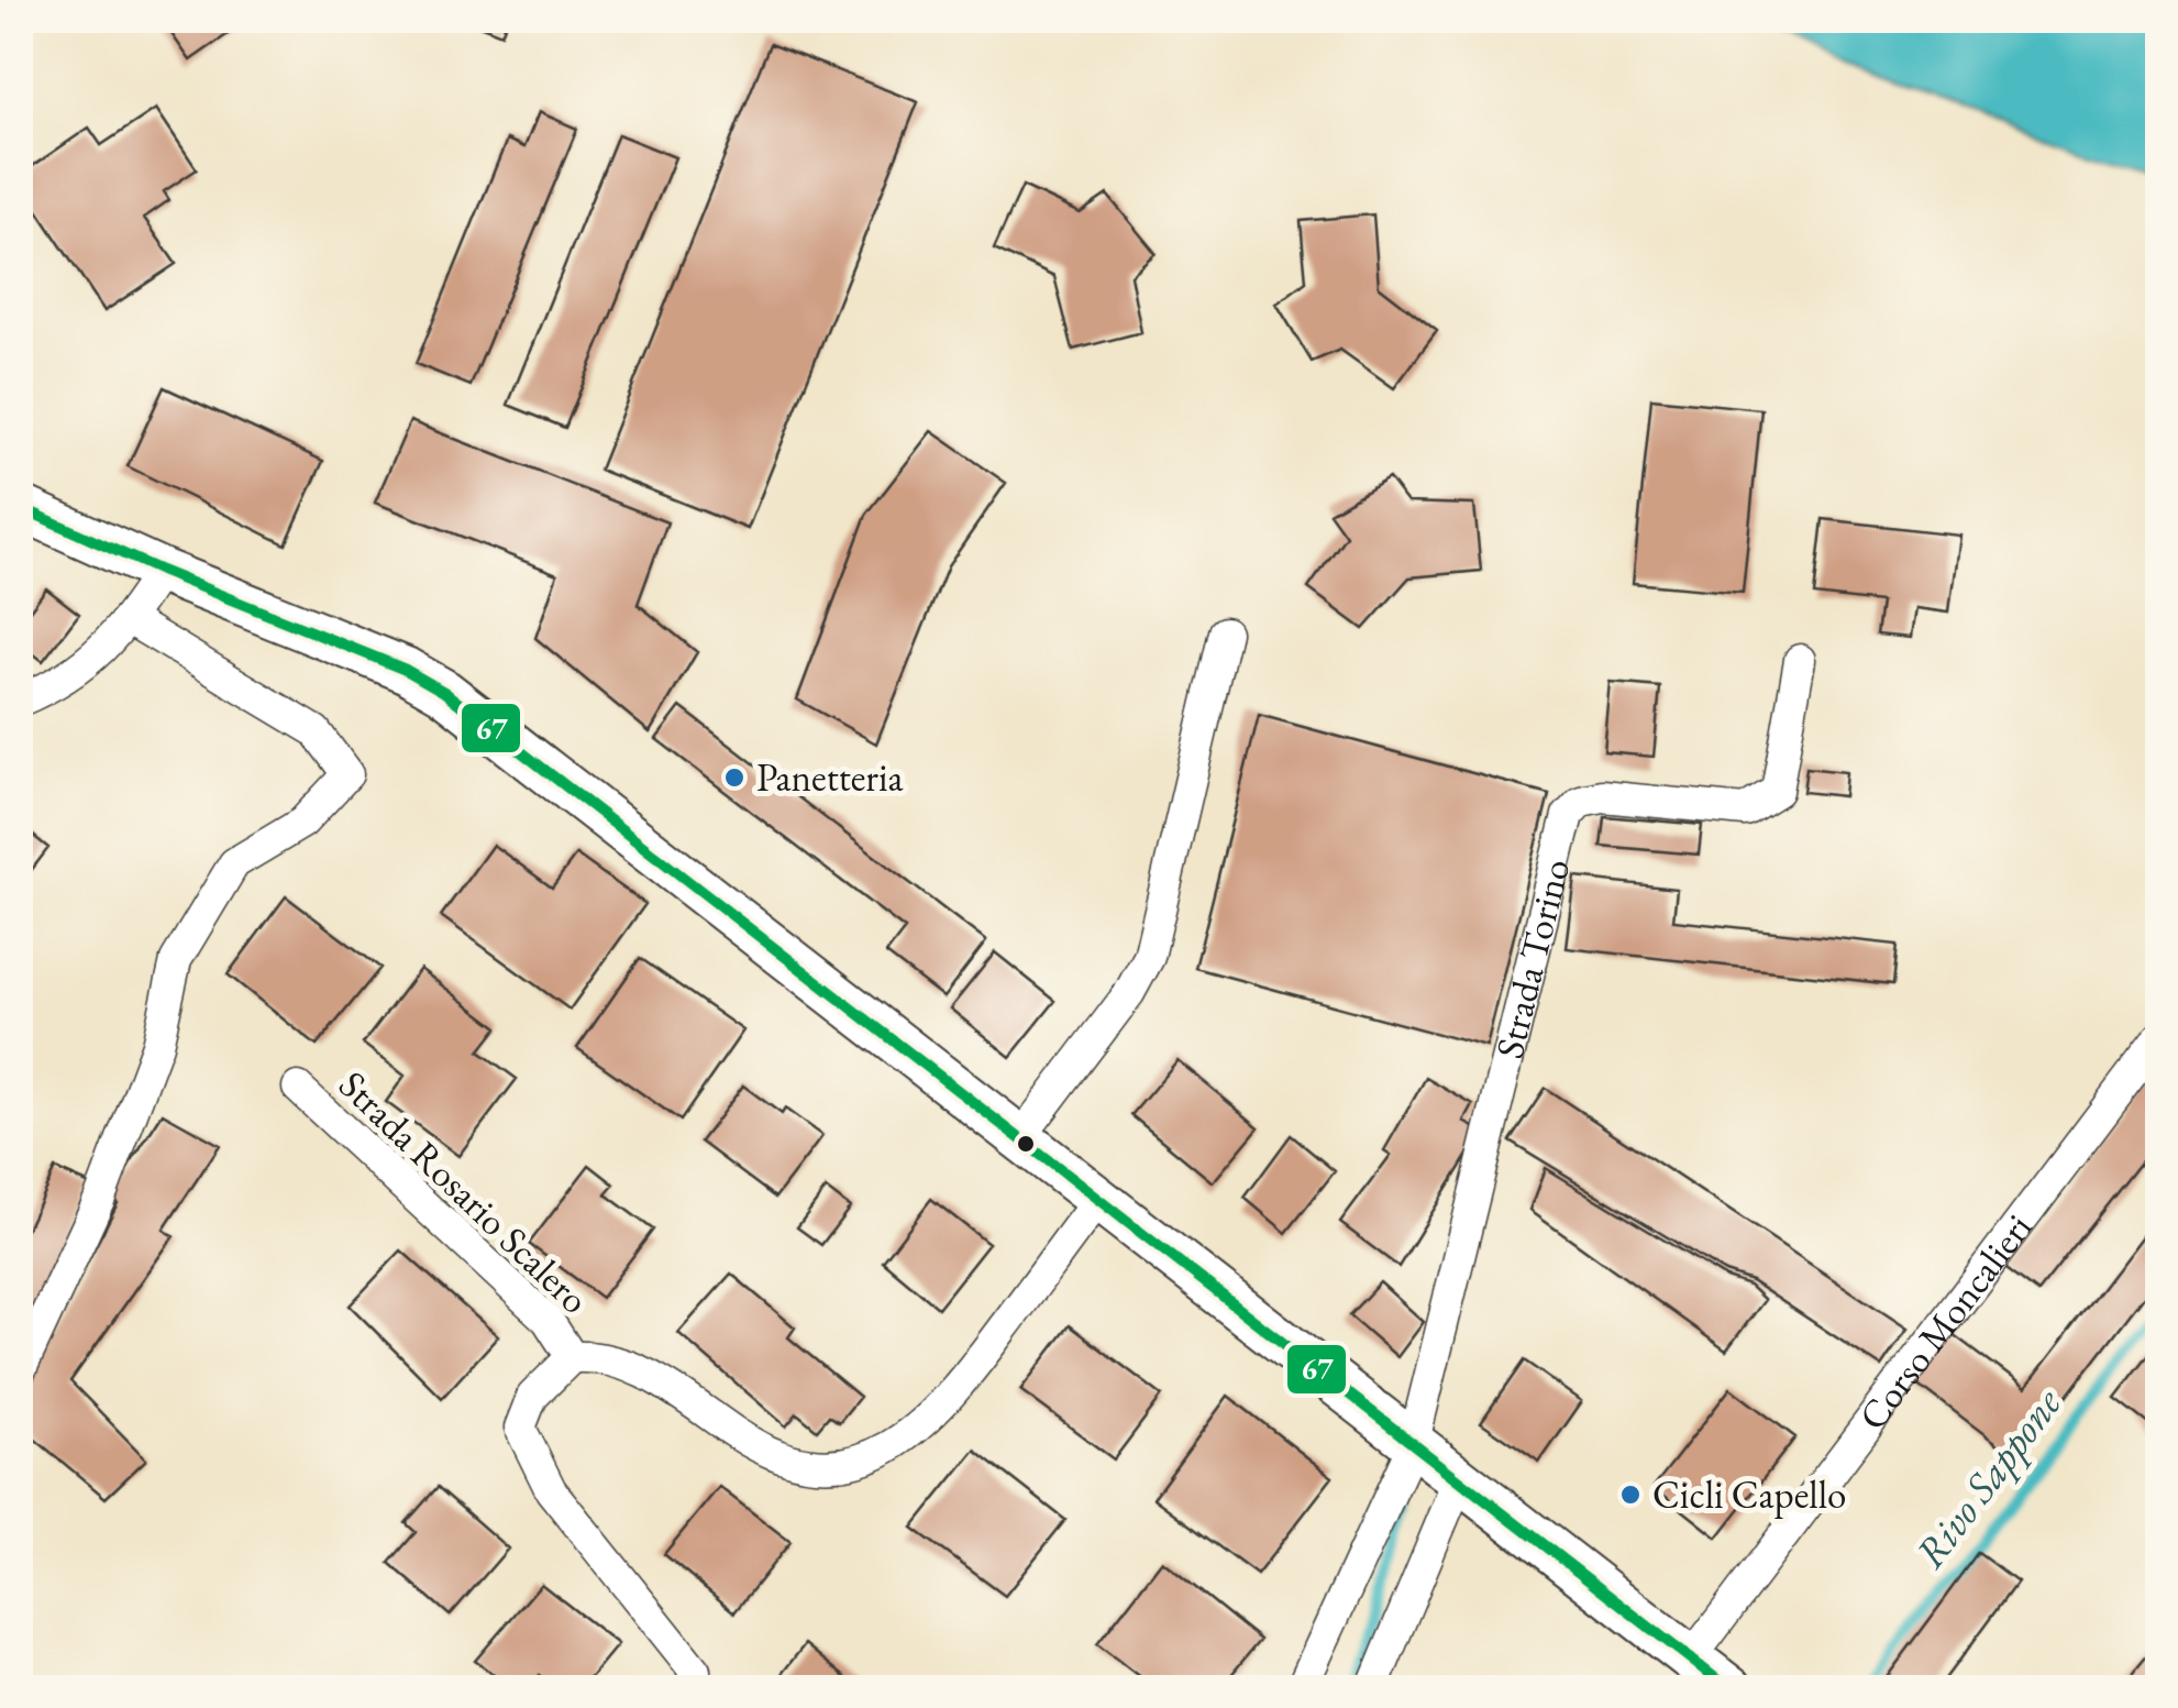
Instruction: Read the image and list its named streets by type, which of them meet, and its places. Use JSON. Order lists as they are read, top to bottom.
{
  "streets": {
    "street": ["Strada Torino", "Strada Rosario Scalero", "Corso Moncalieri"]
  },
  "water": ["Rivo Sappone"],
  "places": ["Panetteria", "Cicli Capello"],
  "lines": ["transit line 67"]
}
